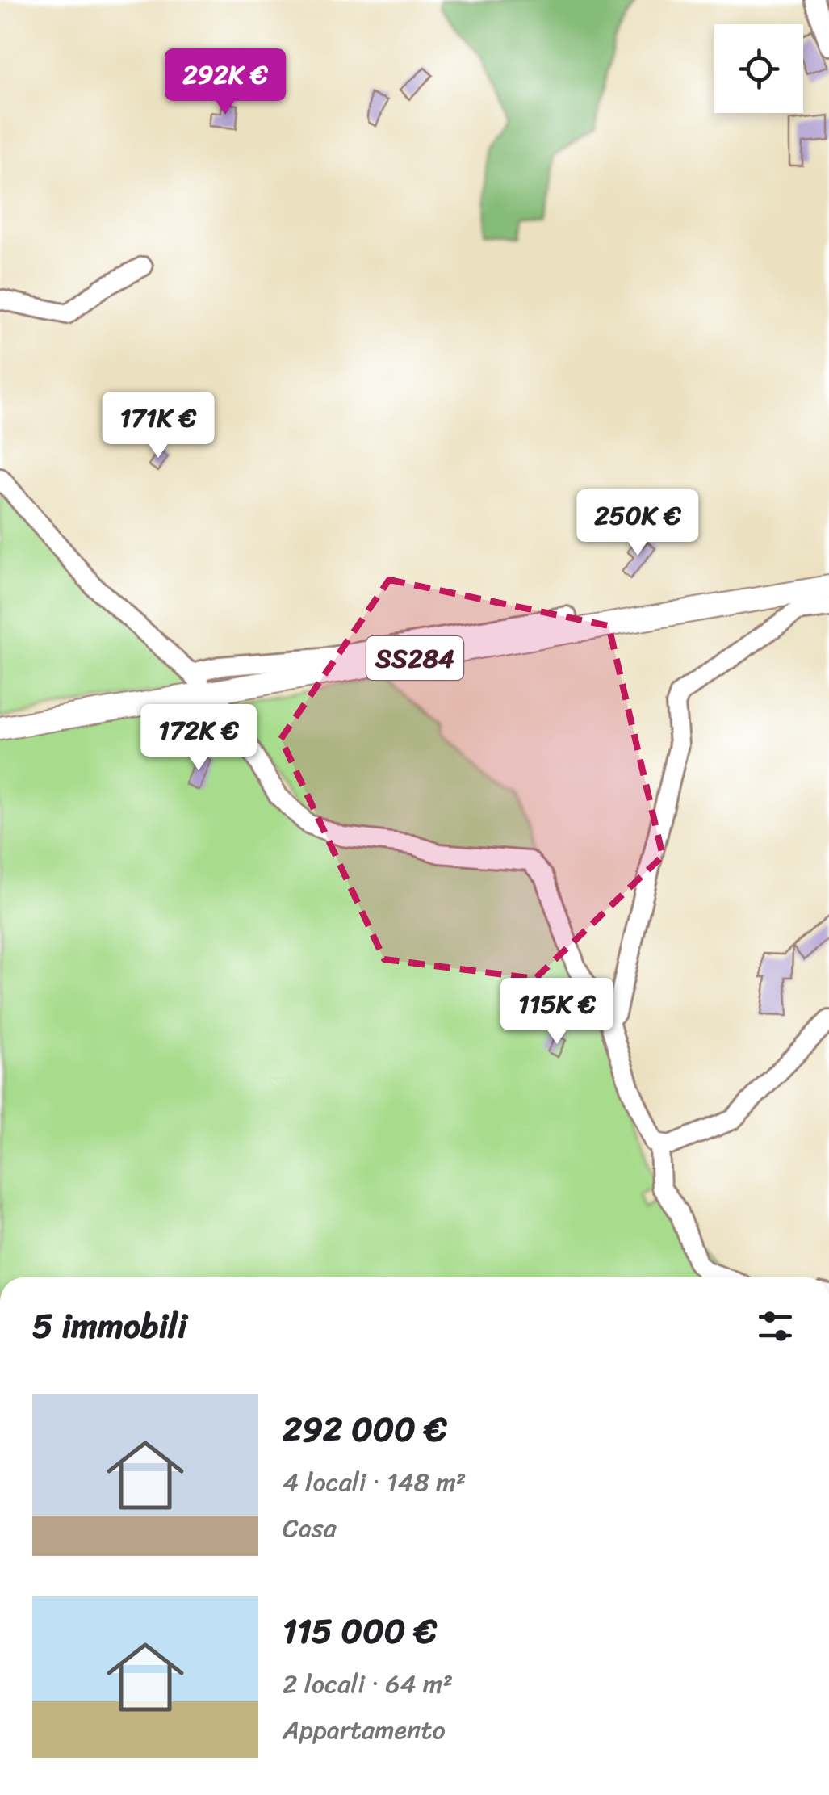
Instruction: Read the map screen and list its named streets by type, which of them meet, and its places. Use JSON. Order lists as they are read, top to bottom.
{
  "streets": {
    "main road": ["SS284"]
  },
  "page": {
    "price": [
      "292K €",
      "171K €",
      "250K €",
      "172K €",
      "115K €"
    ],
    "heading": "5 immobili",
    "list": [
      {
        "name": "292 000 €",
        "note": "4 locali · 148 m² · Casa"
      },
      {
        "name": "115 000 €",
        "note": "2 locali · 64 m² · Appartamento"
      }
    ]
  }
}
